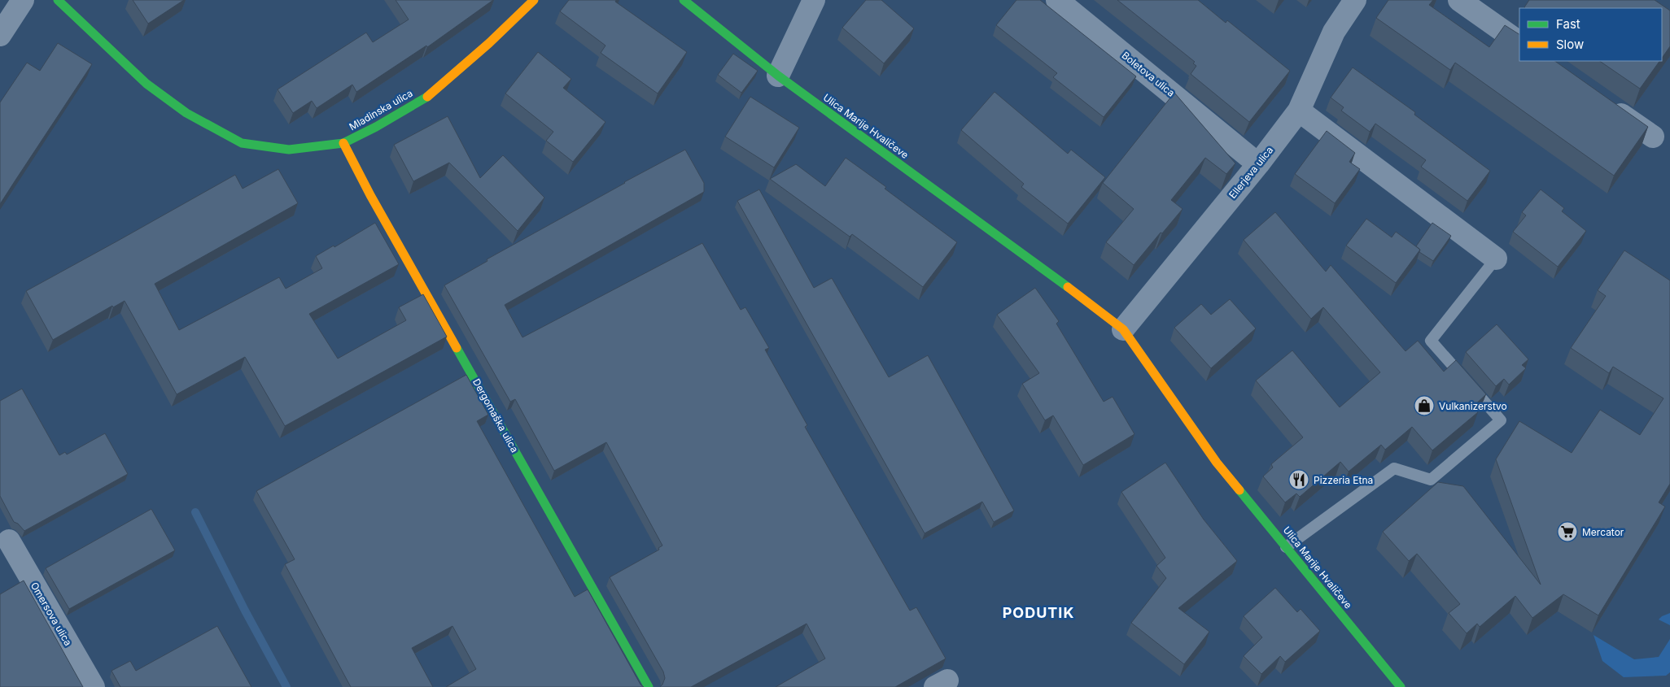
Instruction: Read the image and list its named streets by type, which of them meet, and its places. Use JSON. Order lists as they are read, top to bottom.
{
  "streets": {
    "street": [
      "Boletova ulica",
      "Mladinska ulica",
      "Ulica Marije Hvaličeve",
      "Ellerjeva ulica",
      "Dergomaška ulica",
      "Omersova ulica"
    ]
  },
  "crossings": [
    ["Boletova ulica", "Ellerjeva ulica"],
    ["Mladinska ulica", "Dergomaška ulica"],
    ["Ulica Marije Hvaličeve", "Ellerjeva ulica"]
  ],
  "districts": ["PODUTIK"],
  "places": {
    "shop": ["Vulkanizerstvo"],
    "restaurant": ["Pizzeria Etna"],
    "supermarket": ["Mercator"]
  },
  "legend": ["Fast", "Slow"]
}
